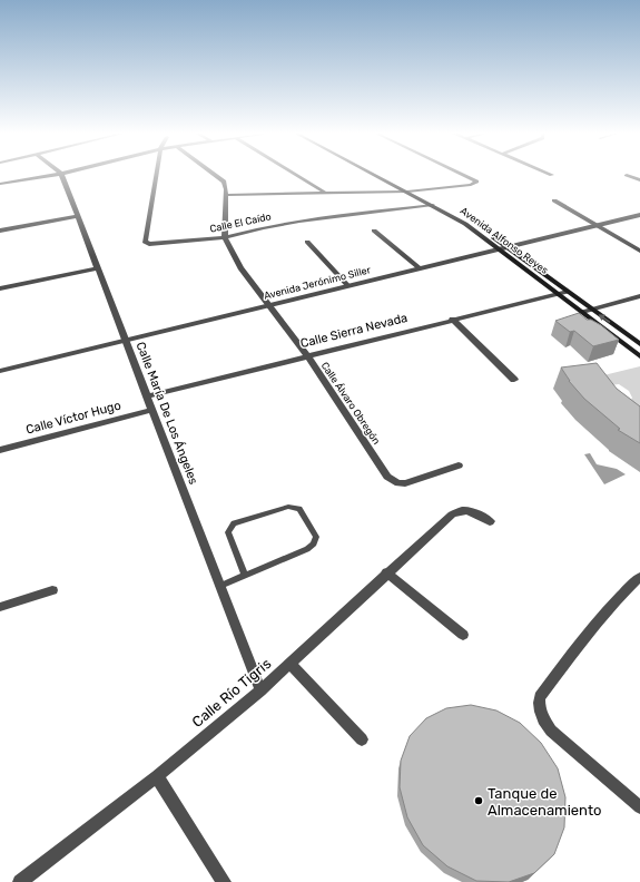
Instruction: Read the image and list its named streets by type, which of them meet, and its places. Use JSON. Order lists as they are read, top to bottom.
{
  "streets": {
    "main road": ["Avenida Alfonso Reyes"],
    "street": [
      "Calle El Caído",
      "Avenida Jerónimo Siller",
      "Calle Sierra Nevada",
      "Calle Álvaro Obregón",
      "Calle María De Los Ángeles",
      "Calle Víctor Hugo",
      "Calle Río Tigris"
    ]
  },
  "crossings": [
    ["Calle El Caído", "Avenida Alfonso Reyes"],
    ["Calle El Caído", "Calle Álvaro Obregón"],
    ["Avenida Alfonso Reyes", "Avenida Jerónimo Siller"],
    ["Avenida Alfonso Reyes", "Calle Sierra Nevada"],
    ["Avenida Jerónimo Siller", "Calle Álvaro Obregón"],
    ["Avenida Jerónimo Siller", "Calle María De Los Ángeles"],
    ["Calle Sierra Nevada", "Calle Álvaro Obregón"],
    ["Calle Sierra Nevada", "Calle María De Los Ángeles"],
    ["Calle María De Los Ángeles", "Calle Víctor Hugo"],
    ["Calle María De Los Ángeles", "Calle Río Tigris"]
  ],
  "places": ["Tanque de Almacenamiento"]
}
